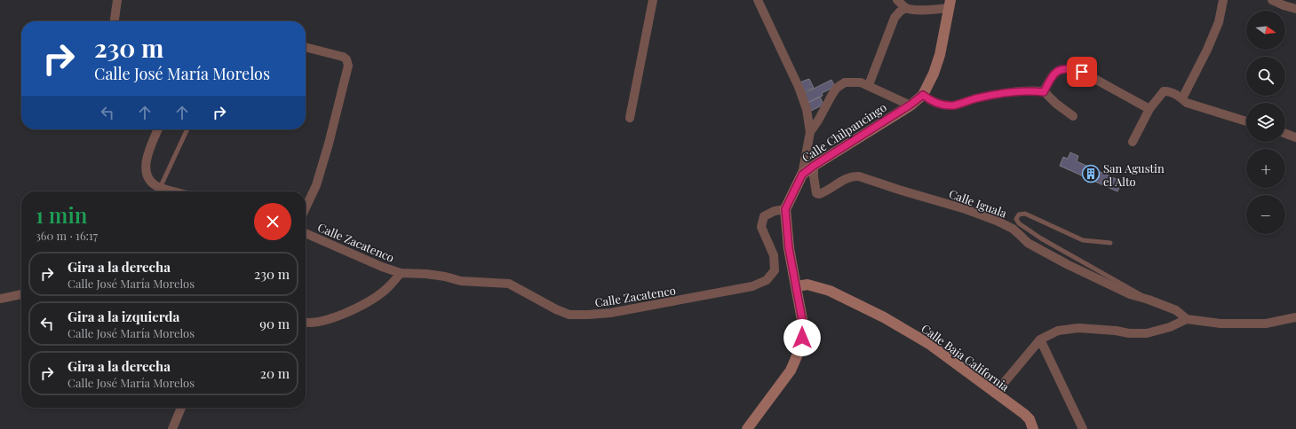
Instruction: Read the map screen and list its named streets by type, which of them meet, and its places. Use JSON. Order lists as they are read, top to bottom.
{
  "streets": {
    "street": [
      "Calle Chilpancingo",
      "Calle Iguala",
      "Calle Zacatenco",
      "Calle Baja California"
    ]
  },
  "crossings": [
    ["Calle Chilpancingo", "Calle Iguala"],
    ["Calle Chilpancingo", "Calle Zacatenco"]
  ],
  "places": {
    "building": ["San Agustin el Alto"]
  },
  "north": "right",
  "page": {
    "map_buttons": ["+", "−"],
    "turn": ["230 m", "Calle José María Morelos"],
    "heading": ["1 min", "360 m · 16:17"],
    "list": [
      {
        "name": "Gira a la derecha",
        "note": "Calle José María Morelos",
        "value": "230 m"
      },
      {
        "name": "Gira a la izquierda",
        "note": "Calle José María Morelos",
        "value": "90 m"
      },
      {
        "name": "Gira a la derecha",
        "note": "Calle José María Morelos",
        "value": "20 m"
      }
    ]
  }
}
